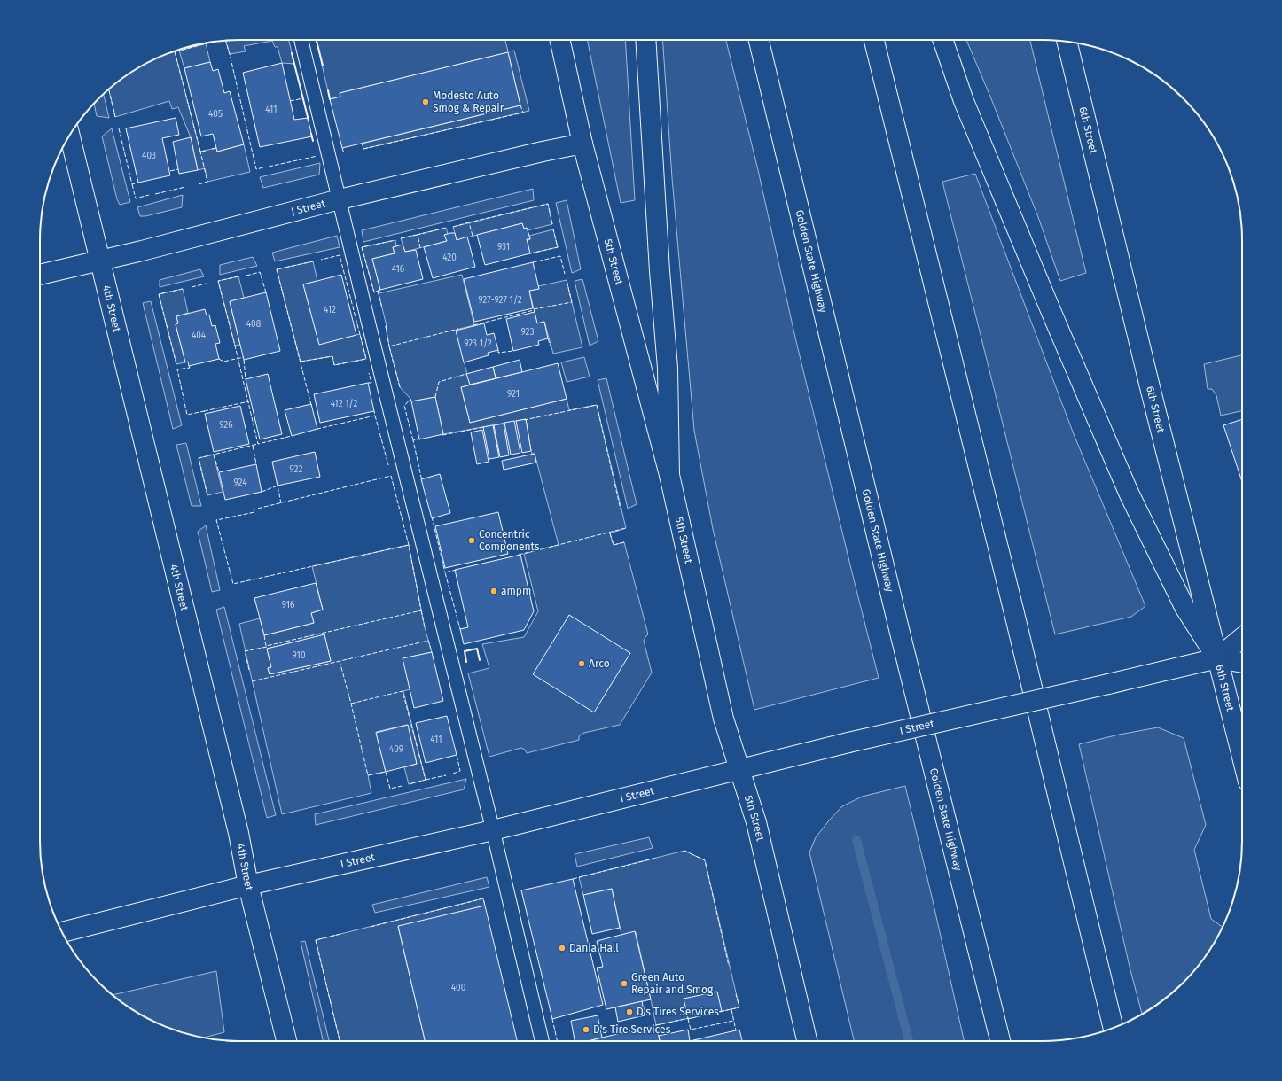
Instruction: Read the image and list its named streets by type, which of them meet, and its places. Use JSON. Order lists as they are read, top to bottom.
{
  "streets": {
    "main road": [
      "6th Street",
      "J Street",
      "Golden State Highway",
      "5th Street",
      "4th Street",
      "I Street"
    ]
  },
  "crossings": [
    ["6th Street", "I Street"],
    ["J Street", "5th Street"],
    ["J Street", "4th Street"],
    ["5th Street", "I Street"],
    ["4th Street", "I Street"]
  ],
  "places": [
    "Modesto Auto Smog & Repair",
    "Concentric Components",
    "ampm",
    "Arco",
    "Dania Hall",
    "Green Auto Repair and Smog",
    "D's Tires Services",
    "D's Tire Services"
  ],
  "house_numbers": [
    "411",
    "405",
    "403",
    "931",
    "420",
    "416",
    "927-927 1/2",
    "412",
    "408",
    "923",
    "404",
    "923 1/2",
    "921",
    "412 1/2",
    "926",
    "922",
    "924",
    "916",
    "910",
    "411",
    "409",
    "400"
  ]
}
